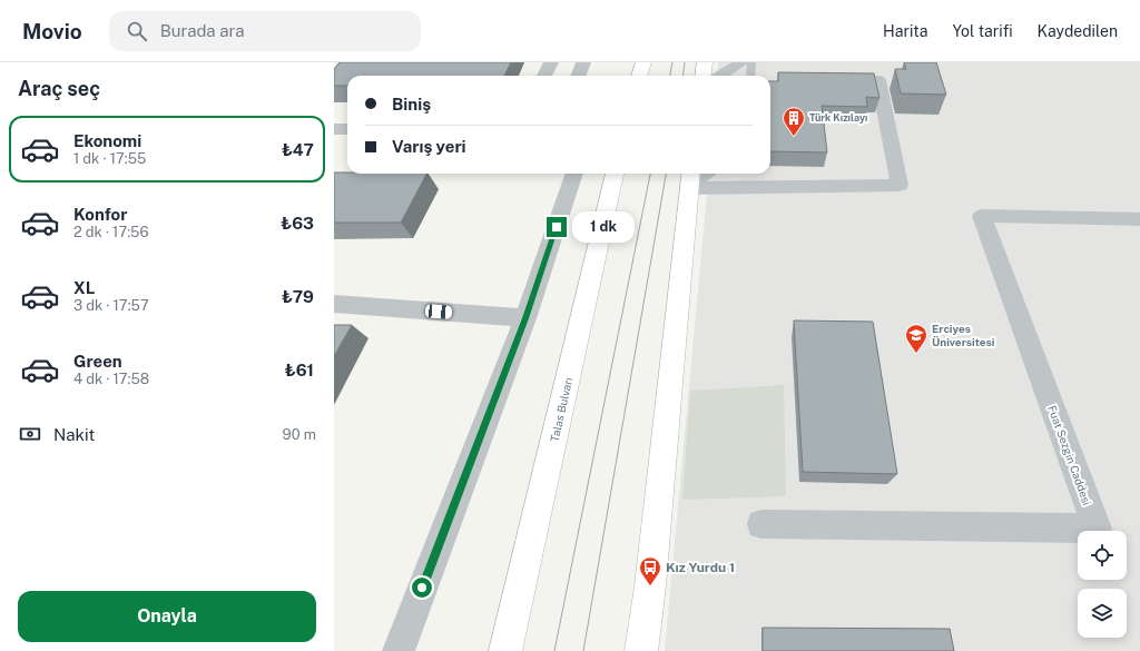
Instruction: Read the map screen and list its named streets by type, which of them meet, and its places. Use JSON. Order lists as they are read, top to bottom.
{
  "streets": {
    "main road": ["Talas Bulvarı"],
    "street": ["Fuat Sezgin Caddesi"]
  },
  "places": {
    "building": ["Türk Kızılayı"],
    "school or university": ["Erciyes Üniversitesi"],
    "bus stop": ["Kız Yurdu 1"]
  },
  "page": {
    "header": "Movio",
    "search": "Burada ara",
    "nav": ["Harita", "Yol tarifi", "Kaydedilen"],
    "heading": "Araç seç",
    "banner": ["Biniş", "Varış yeri"],
    "list": [
      {
        "name": "Ekonomi",
        "note": "1 dk · 17:55",
        "value": "₺47"
      },
      {
        "name": "Konfor",
        "note": "2 dk · 17:56",
        "value": "₺63"
      },
      {
        "name": "XL",
        "note": "3 dk · 17:57",
        "value": "₺79"
      },
      {
        "name": "Green",
        "note": "4 dk · 17:58",
        "value": "₺61"
      }
    ],
    "bubble": "1 dk",
    "pay": ["Nakit", "90 m"],
    "buttons": "Onayla"
  }
}
